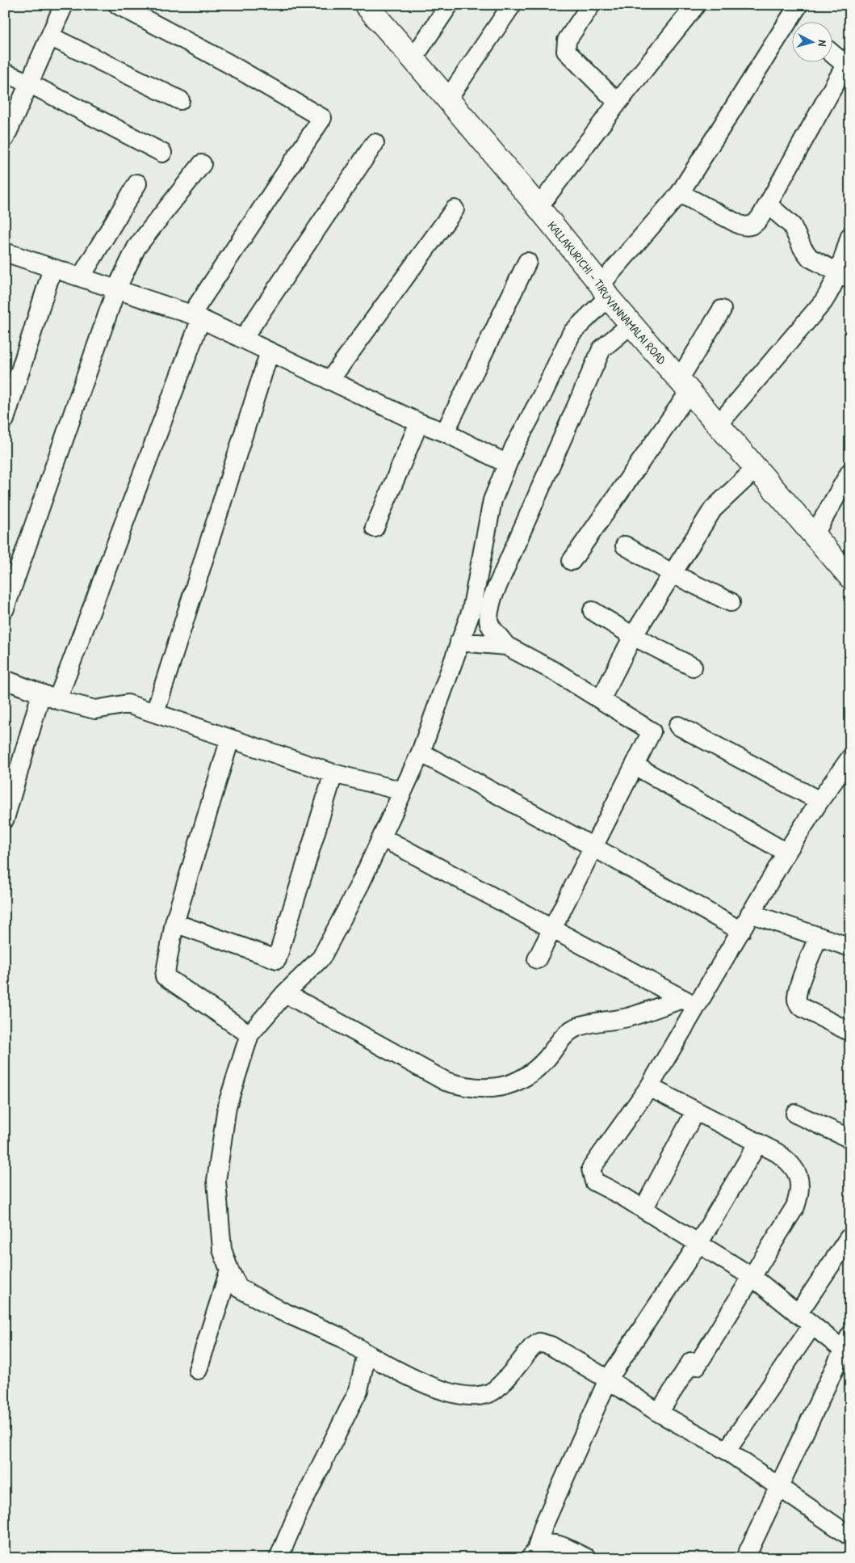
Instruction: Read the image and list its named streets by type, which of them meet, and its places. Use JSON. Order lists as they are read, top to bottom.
{
  "streets": {
    "highway": ["KALLAKURICHI - TIRUVANNAMALAI ROAD"]
  },
  "north": "right"
}
